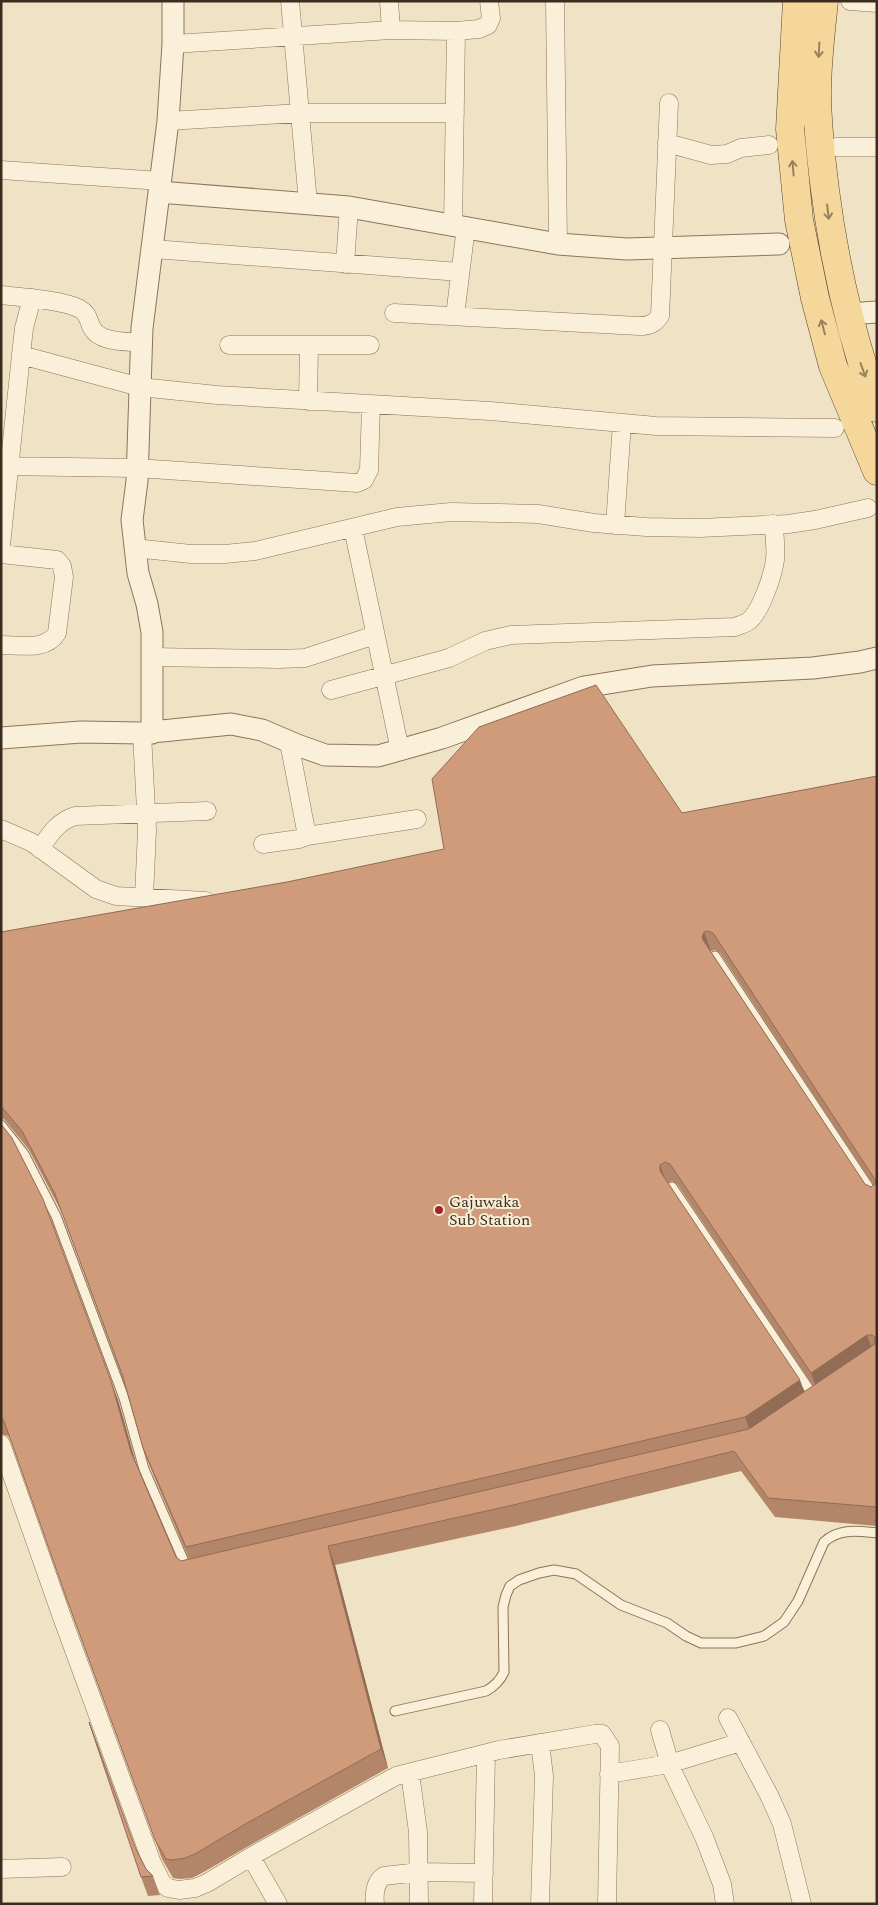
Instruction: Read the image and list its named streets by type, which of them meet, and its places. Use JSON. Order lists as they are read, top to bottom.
{
  "places": ["Gajuwaka Sub Station"]
}
